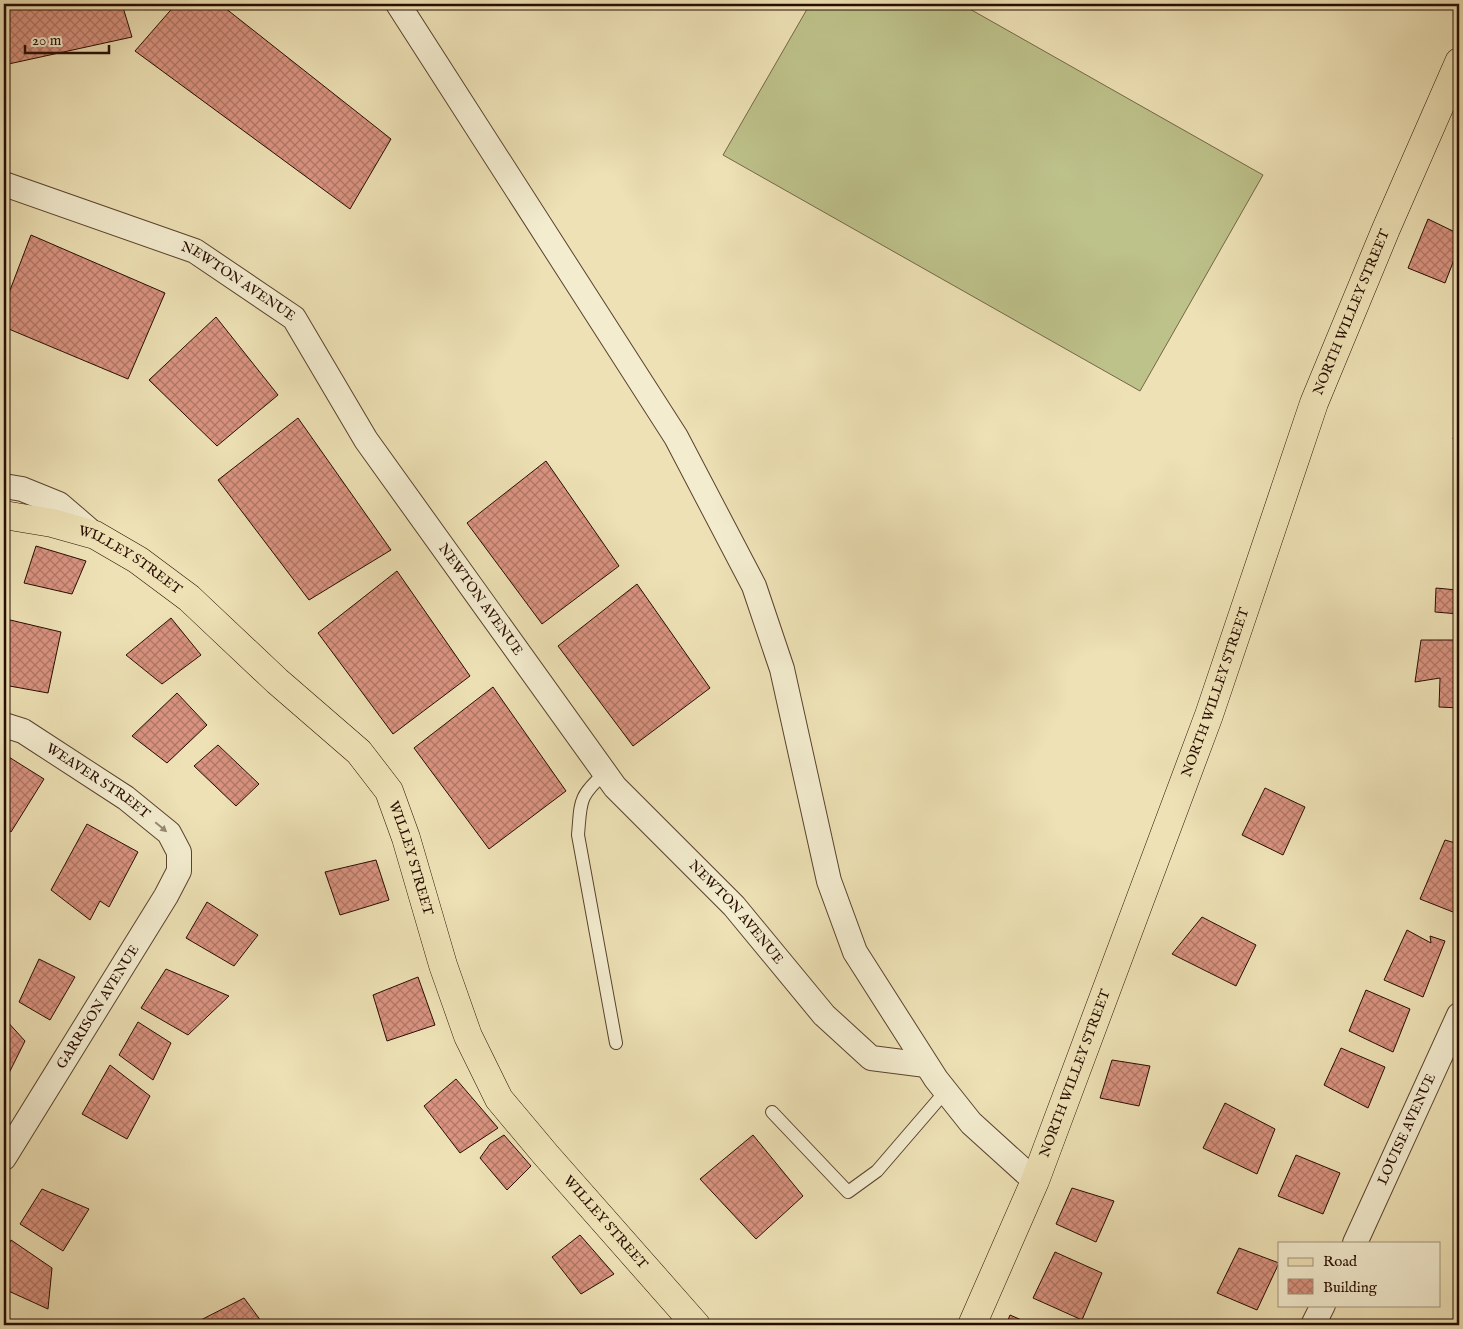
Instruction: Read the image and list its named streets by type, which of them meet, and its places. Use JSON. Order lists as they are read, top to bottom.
{
  "streets": {
    "main road": ["NORTH WILLEY STREET", "WILLEY STREET"],
    "street": [
      "NEWTON AVENUE",
      "WEAVER STREET",
      "GARRISON AVENUE",
      "LOUISE AVENUE"
    ]
  },
  "crossings": [
    ["WEAVER STREET", "GARRISON AVENUE"]
  ],
  "one_way": ["WEAVER STREET"],
  "legend": ["Road", "Building"],
  "scale_bar": "20 m"
}
